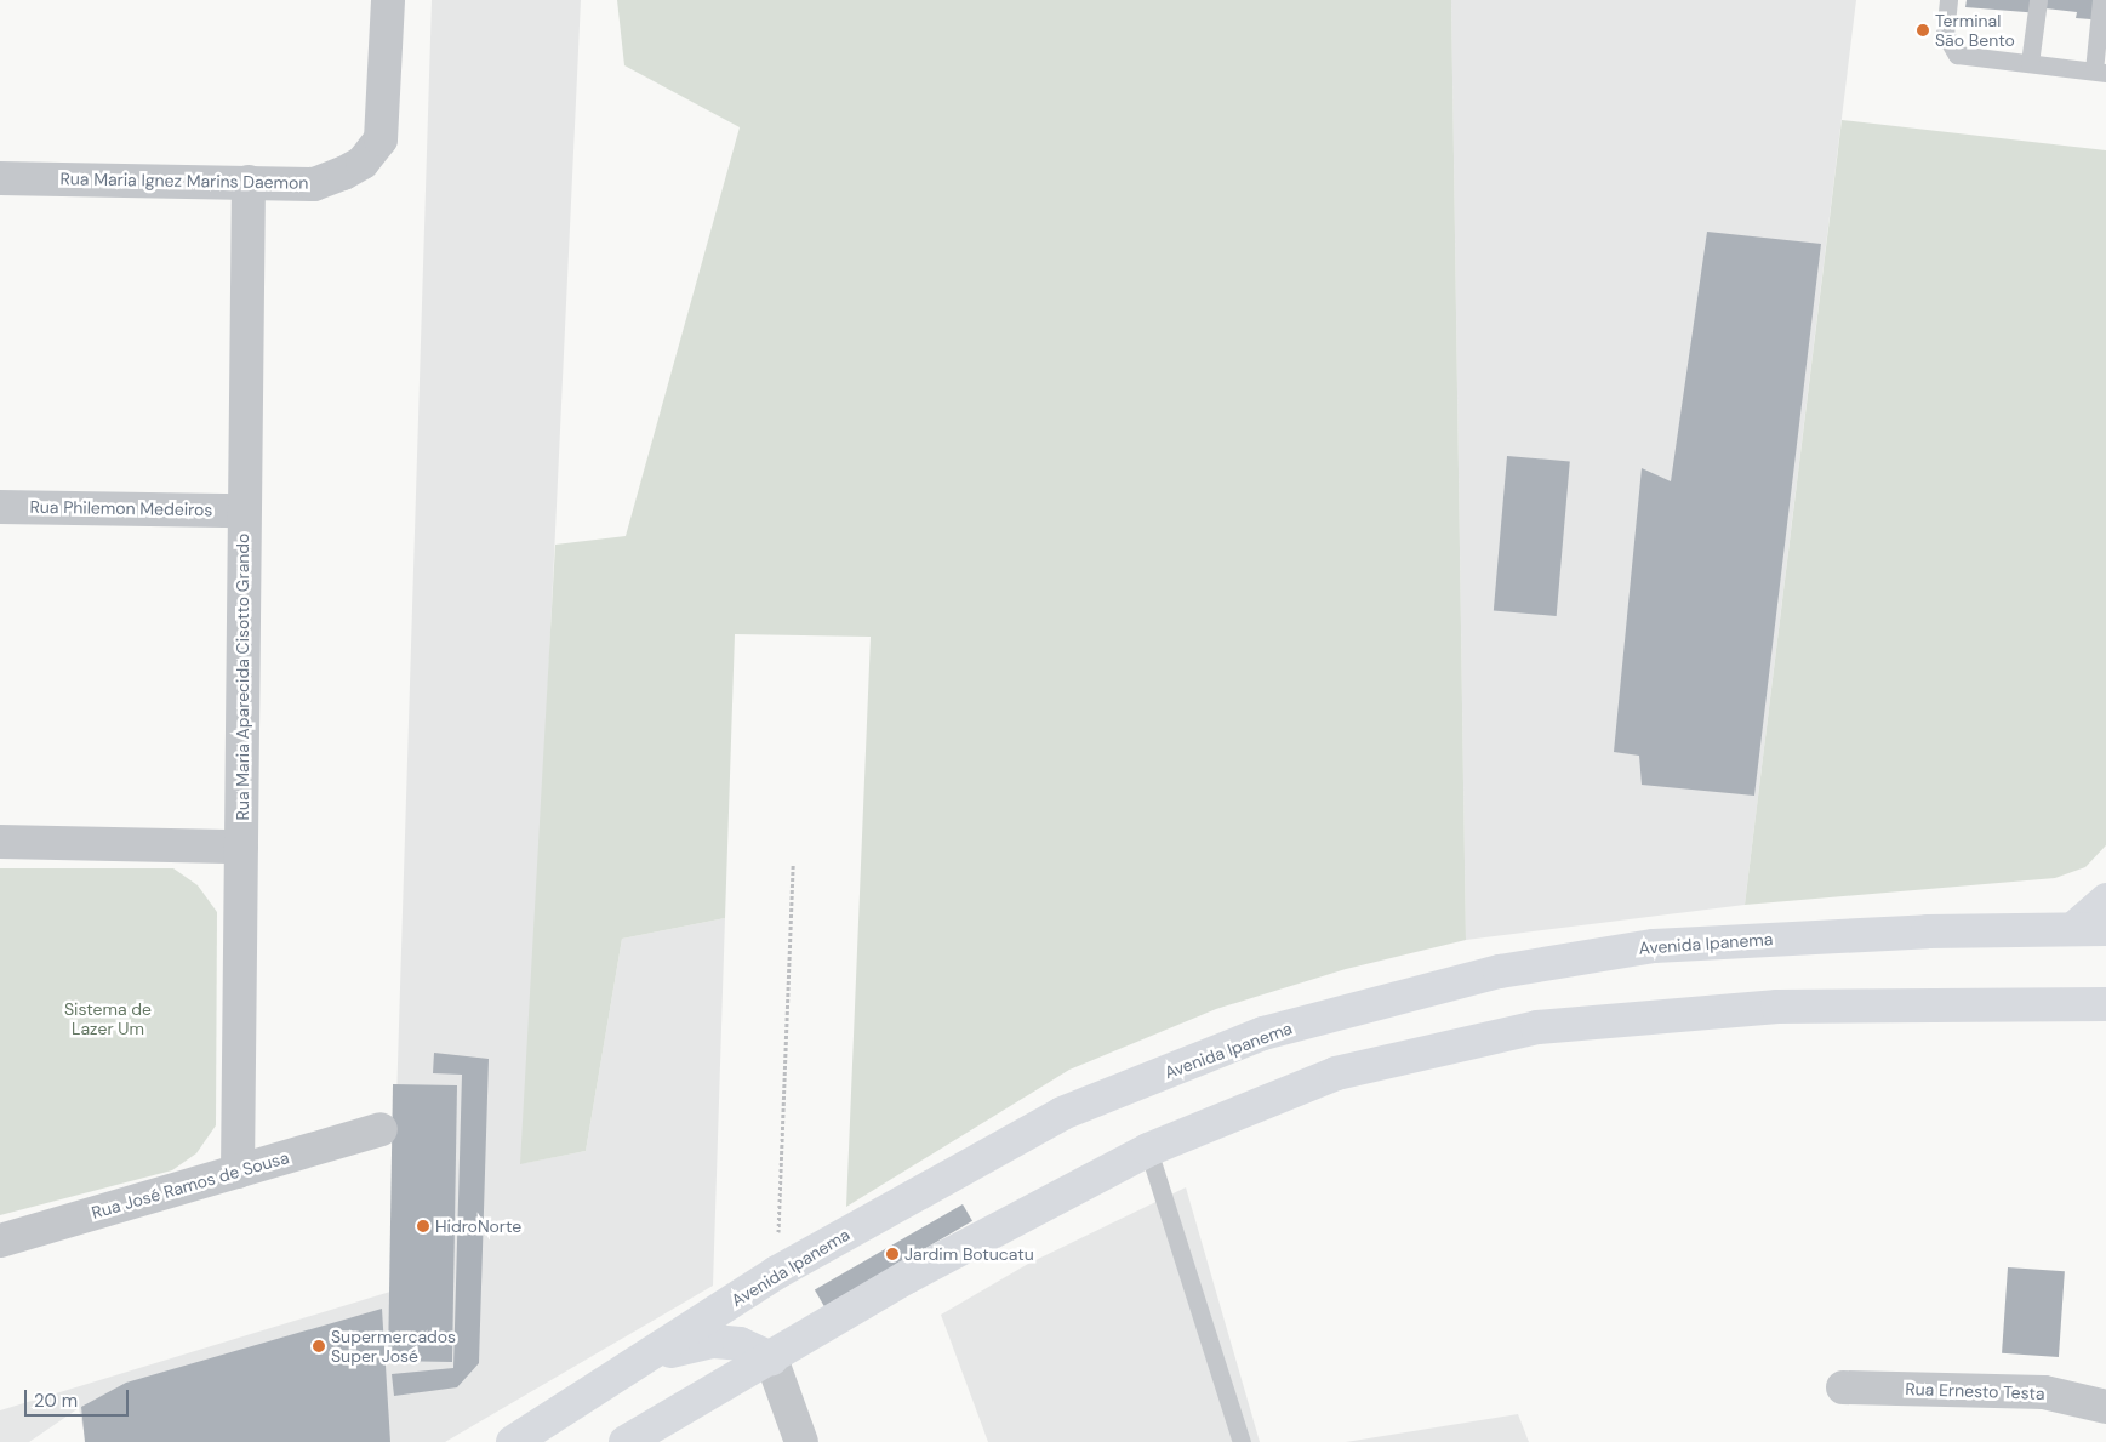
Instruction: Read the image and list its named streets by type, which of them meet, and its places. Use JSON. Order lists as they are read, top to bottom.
{
  "streets": {
    "main road": ["Avenida Ipanema"],
    "street": [
      "Rua Maria Ignez Marins Daemon",
      "Rua Philemon Medeiros",
      "Rua Maria Aparecida Cisotto Grando",
      "Rua José Ramos de Sousa",
      "Rua Ernesto Testa"
    ]
  },
  "crossings": [
    ["Rua Maria Ignez Marins Daemon", "Rua Maria Aparecida Cisotto Grando"],
    ["Rua Philemon Medeiros", "Rua Maria Aparecida Cisotto Grando"],
    ["Rua Maria Aparecida Cisotto Grando", "Rua José Ramos de Sousa"]
  ],
  "parks": ["Sistema de Lazer Um"],
  "places": [
    "Terminal São Bento",
    "HidroNorte",
    "Jardim Botucatu",
    "Supermercados Super José"
  ],
  "scale_bar": "20 m"
}
